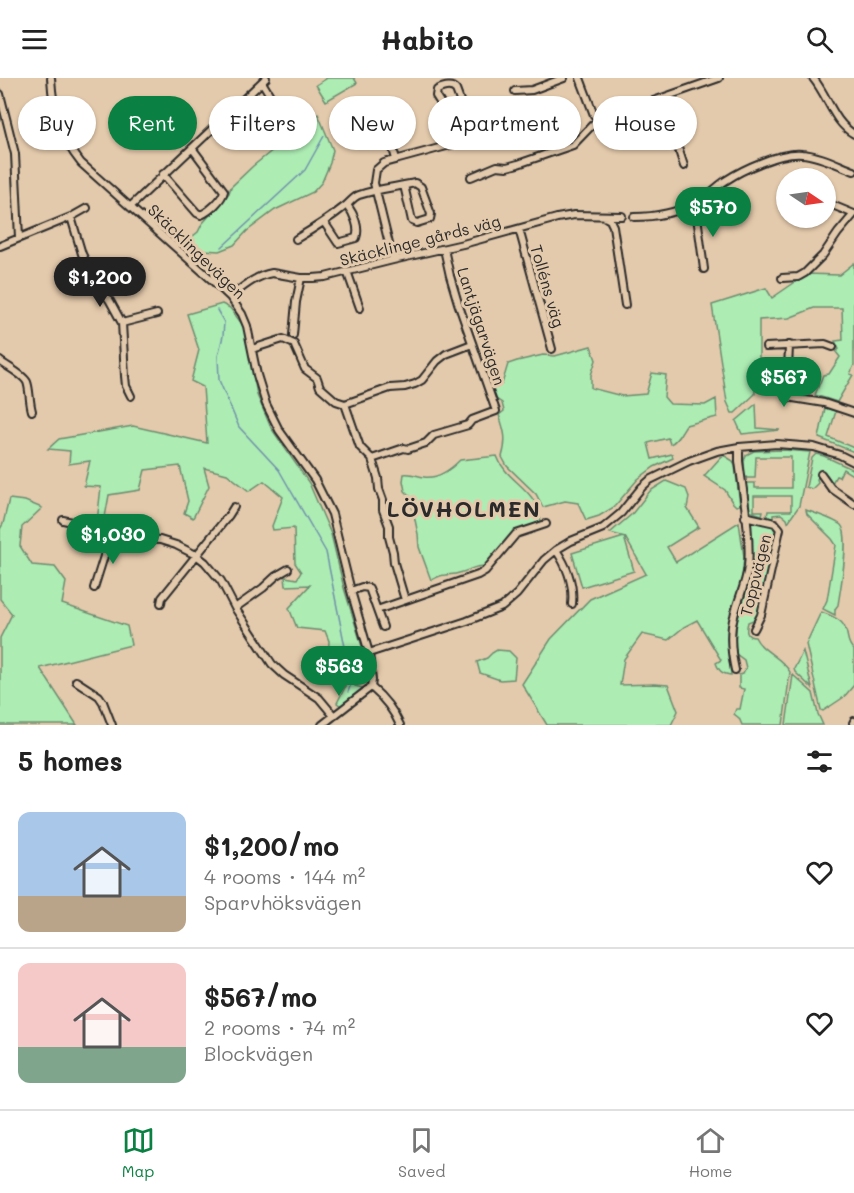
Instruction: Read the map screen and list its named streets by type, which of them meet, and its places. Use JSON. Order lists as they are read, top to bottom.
{
  "streets": {
    "street": [
      "Skäcklinge gårds väg",
      "Skäcklingevägen",
      "Tolléns väg",
      "Lantjägarvägen",
      "Toppvägen"
    ]
  },
  "crossings": [
    ["Skäcklinge gårds väg", "Skäcklingevägen"],
    ["Skäcklinge gårds väg", "Tolléns väg"],
    ["Skäcklinge gårds väg", "Lantjägarvägen"]
  ],
  "districts": ["LÖVHOLMEN"],
  "north": "right",
  "page": {
    "header": "Habito",
    "chip": [
      "Buy",
      "Rent",
      "Filters",
      "New",
      "Apartment",
      "House"
    ],
    "price": [
      "$570",
      "$1,200",
      "$567",
      "$1,030",
      "$563"
    ],
    "heading": "5 homes",
    "list": [
      {
        "name": "$1,200/mo",
        "note": "4 rooms · 144 m² · Sparvhöksvägen"
      },
      {
        "name": "$567/mo",
        "note": "2 rooms · 74 m² · Blockvägen"
      }
    ],
    "tabs": ["Map", "Saved", "Home"]
  }
}
